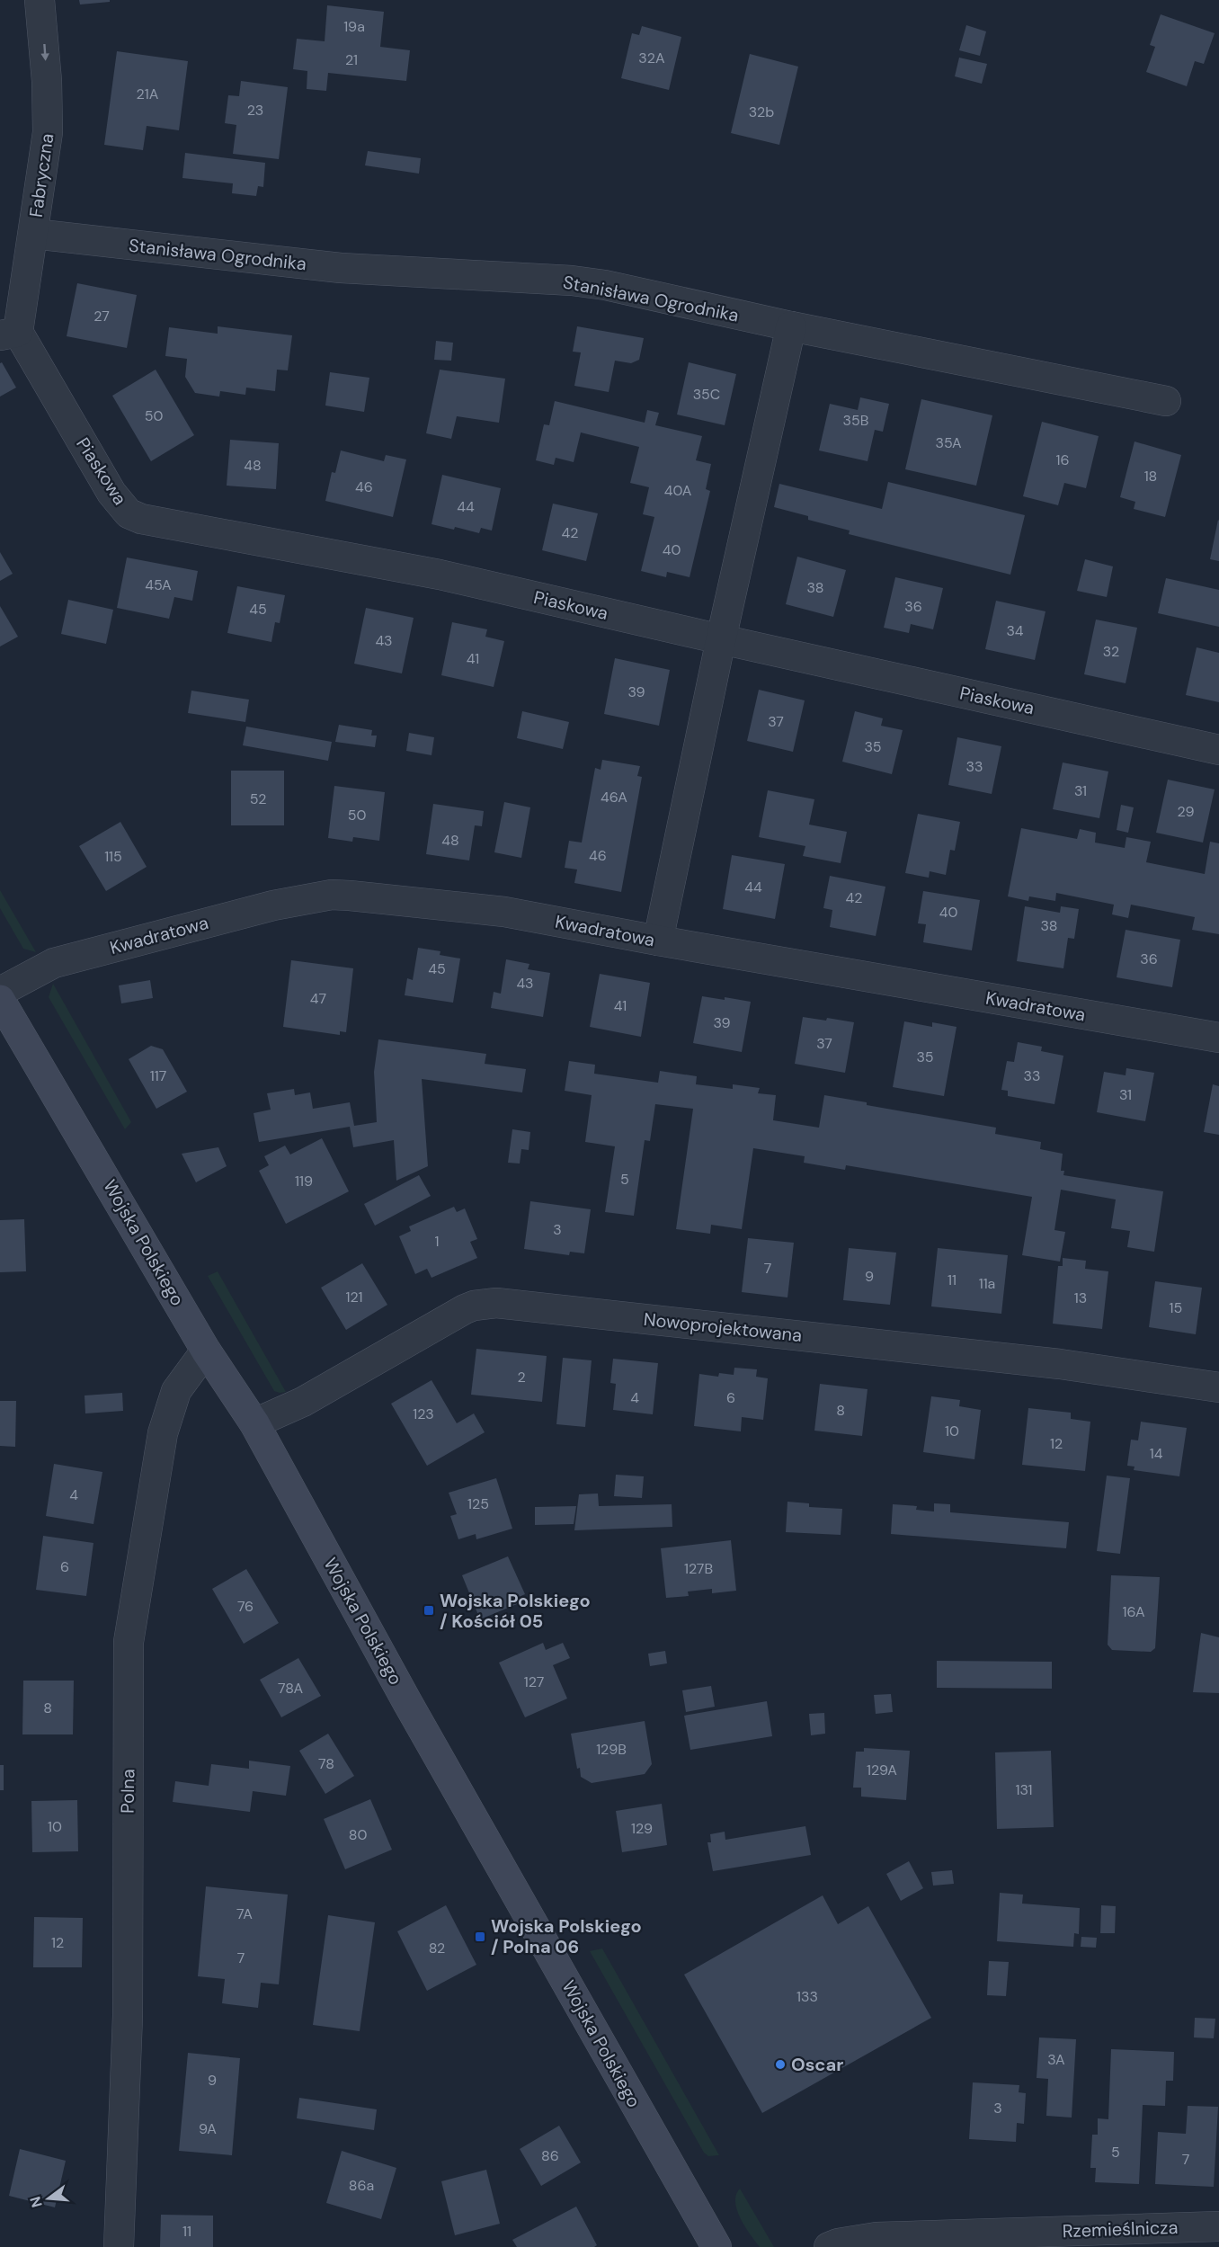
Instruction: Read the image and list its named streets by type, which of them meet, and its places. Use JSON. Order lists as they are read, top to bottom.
{
  "streets": {
    "main road": ["Wojska Polskiego"],
    "street": [
      "Fabryczna",
      "Stanisława Ogrodnika",
      "Piaskowa",
      "Kwadratowa",
      "Nowoprojektowana",
      "Polna",
      "Rzemieślnicza"
    ]
  },
  "crossings": [
    ["Fabryczna", "Stanisława Ogrodnika"],
    ["Fabryczna", "Piaskowa"],
    ["Wojska Polskiego", "Nowoprojektowana"],
    ["Wojska Polskiego", "Polna"]
  ],
  "one_way": ["Fabryczna"],
  "places": {
    "transit": ["Wojska Polskiego / Kościół 05", "Wojska Polskiego / Polna 06"],
    "other": ["Oscar"]
  },
  "house_numbers": [
    "19a",
    "32A",
    "21",
    "21A",
    "23",
    "32b",
    "27",
    "35C",
    "50",
    "35B",
    "35A",
    "16",
    "48",
    "18",
    "46",
    "40A",
    "44",
    "42",
    "40",
    "45A",
    "38",
    "36",
    "45",
    "34",
    "43",
    "32",
    "41",
    "39",
    "37",
    "35",
    "33",
    "31",
    "46A",
    "52",
    "29",
    "50",
    "48",
    "46",
    "115",
    "44",
    "42",
    "40",
    "38",
    "36",
    "45",
    "43",
    "47",
    "41",
    "39",
    "37",
    "35",
    "117",
    "33",
    "31",
    "5",
    "119",
    "3",
    "1",
    "7",
    "9",
    "11",
    "11a",
    "121",
    "13",
    "15",
    "2",
    "4",
    "6",
    "8",
    "123",
    "10",
    "12",
    "14",
    "4",
    "125",
    "6",
    "127B",
    "76",
    "16A",
    "127",
    "78A",
    "8",
    "129B",
    "78",
    "129A",
    "131",
    "10",
    "129",
    "80",
    "7A",
    "12",
    "82",
    "7",
    "133",
    "3A",
    "9",
    "3",
    "9A",
    "5",
    "86",
    "7",
    "86a",
    "11"
  ],
  "north": "left"
}
